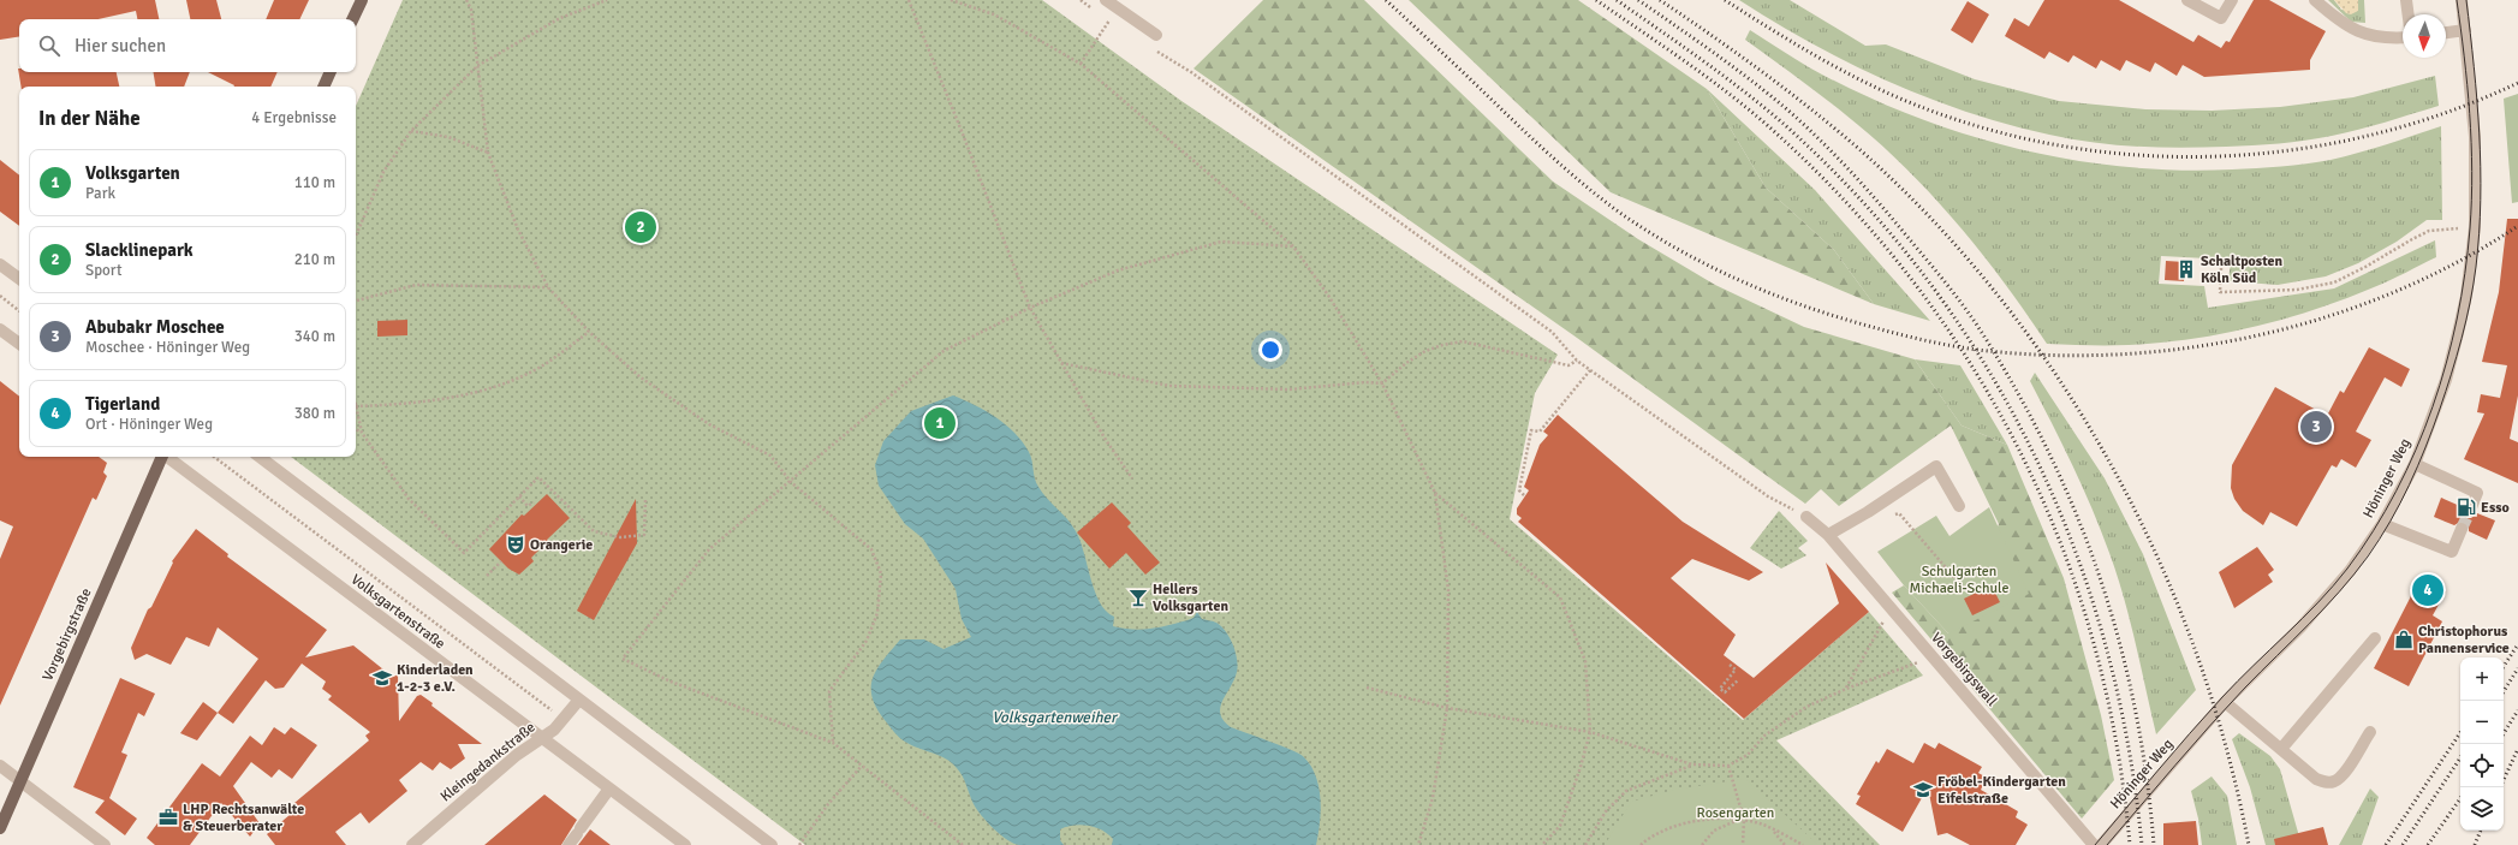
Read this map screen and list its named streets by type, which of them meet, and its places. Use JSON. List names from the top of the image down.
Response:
{
  "streets": {
    "main road": ["Vorgebirgstraße"],
    "street": [
      "Höninger Weg",
      "Volksgartenstraße",
      "Vorgebirgswall",
      "Kleingedankstraße"
    ]
  },
  "crossings": [
    ["Volksgartenstraße", "Kleingedankstraße"]
  ],
  "water": ["Volksgartenweiher"],
  "parks": ["Schulgarten Michaeli-Schule", "Rosengarten"],
  "places": {
    "building": ["Schaltposten Köln Süd"],
    "fuel station": ["Esso"],
    "theatre": ["Orangerie"],
    "bar": ["Hellers Volksgarten"],
    "shop": ["Christophorus Pannenservice"],
    "school or university": ["Kinderladen 1-2-3 e.V.", "Fröbel-Kindergarten Eifelstraße"],
    "office": ["LHP Rechtsanwälte & Steuerberater"]
  },
  "north": "bottom",
  "page": {
    "search": "Hier suchen",
    "heading": ["In der Nähe", "4 Ergebnisse"],
    "list": [
      {
        "mark": "1",
        "name": "Volksgarten",
        "note": "Park",
        "value": "110 m"
      },
      {
        "mark": "2",
        "name": "Slacklinepark",
        "note": "Sport",
        "value": "210 m"
      },
      {
        "mark": "3",
        "name": "Abubakr Moschee",
        "note": "Moschee · Höninger Weg",
        "value": "340 m"
      },
      {
        "mark": "4",
        "name": "Tigerland",
        "note": "Ort · Höninger Weg",
        "value": "380 m"
      }
    ],
    "pins": [
      "2",
      "1",
      "3",
      "4"
    ],
    "map_buttons": ["+", "−"]
  }
}
